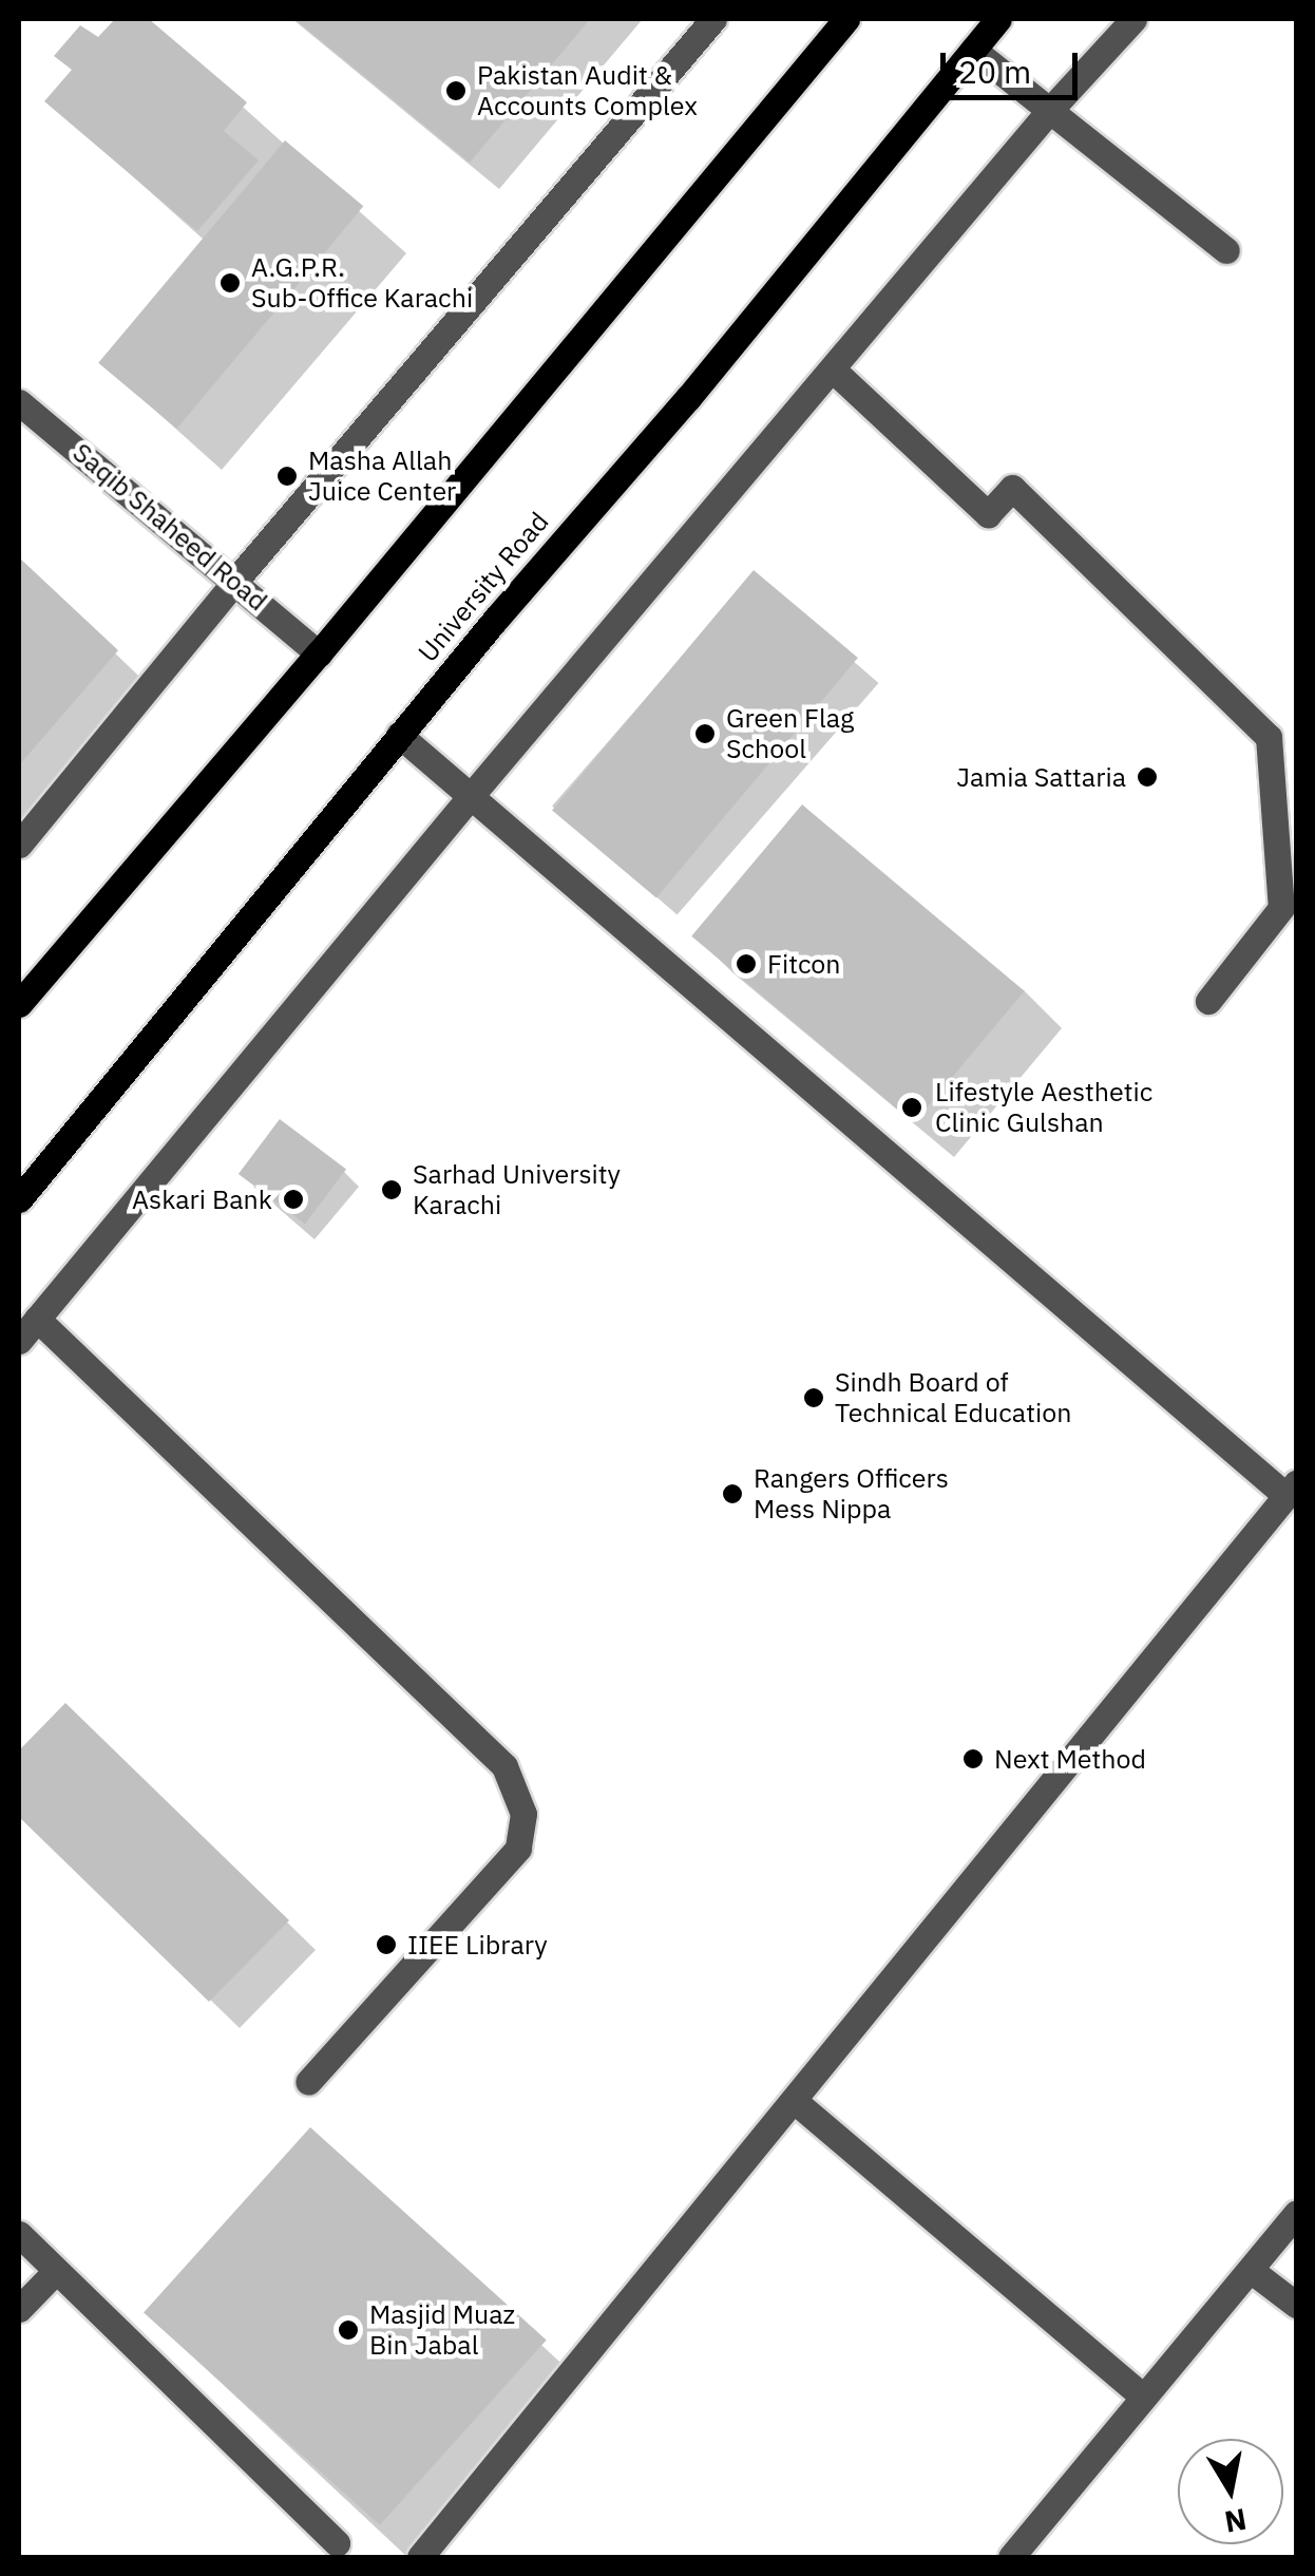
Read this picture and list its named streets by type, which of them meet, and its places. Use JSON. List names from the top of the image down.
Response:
{
  "streets": {
    "main road": ["University Road"],
    "street": ["Saqib Shaheed Road"]
  },
  "places": [
    "Pakistan Audit & Accounts Complex",
    "A.G.P.R. Sub-Office Karachi",
    "Masha Allah Juice Center",
    "Green Flag School",
    "Jamia Sattaria",
    "Fitcon",
    "Lifestyle Aesthetic Clinic Gulshan",
    "Sarhad University Karachi",
    "Askari Bank",
    "Sindh Board of Technical Education",
    "Rangers Officers Mess Nippa",
    "Next Method",
    "IIEE Library",
    "Masjid Muaz Bin Jabal"
  ],
  "scale_bar": "20 m",
  "north": "bottom"
}
